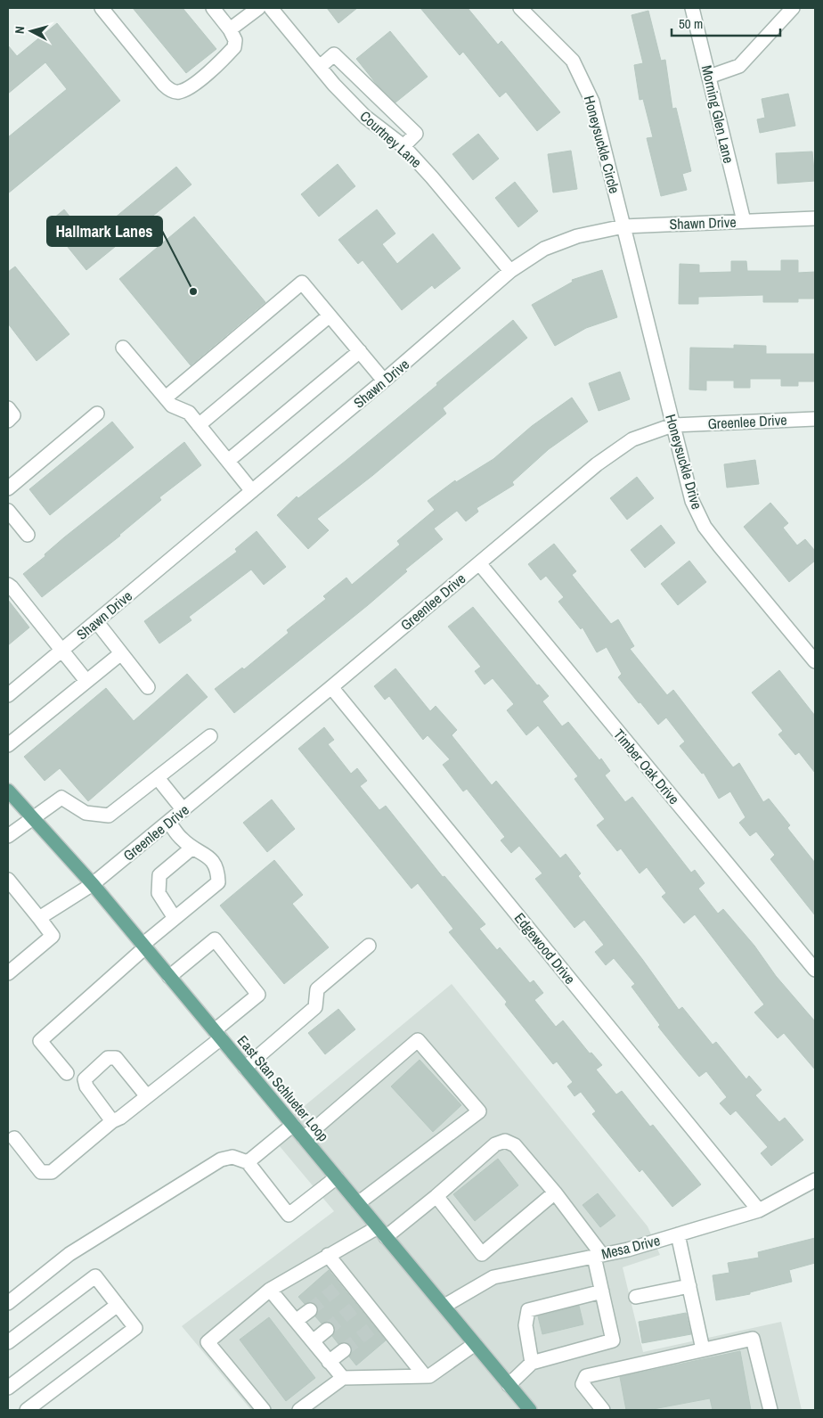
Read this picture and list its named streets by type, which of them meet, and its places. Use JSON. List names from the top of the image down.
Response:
{
  "streets": {
    "main road": ["East Stan Schlueter Loop"],
    "street": [
      "Morning Glen Lane",
      "Courtney Lane",
      "Honeysuckle Circle",
      "Shawn Drive",
      "Greenlee Drive",
      "Honeysuckle Drive",
      "Timber Oak Drive",
      "Edgewood Drive",
      "Mesa Drive"
    ]
  },
  "crossings": [
    ["Morning Glen Lane", "Shawn Drive"],
    ["Courtney Lane", "Shawn Drive"],
    ["Honeysuckle Circle", "Shawn Drive"],
    ["Honeysuckle Circle", "Honeysuckle Drive"],
    ["Shawn Drive", "Honeysuckle Drive"],
    ["Greenlee Drive", "Honeysuckle Drive"],
    ["Greenlee Drive", "Timber Oak Drive"],
    ["Greenlee Drive", "Edgewood Drive"],
    ["Greenlee Drive", "East Stan Schlueter Loop"],
    ["Edgewood Drive", "Mesa Drive"],
    ["East Stan Schlueter Loop", "Mesa Drive"]
  ],
  "places": ["Hallmark Lanes"],
  "scale_bar": "50 m",
  "north": "left"
}
